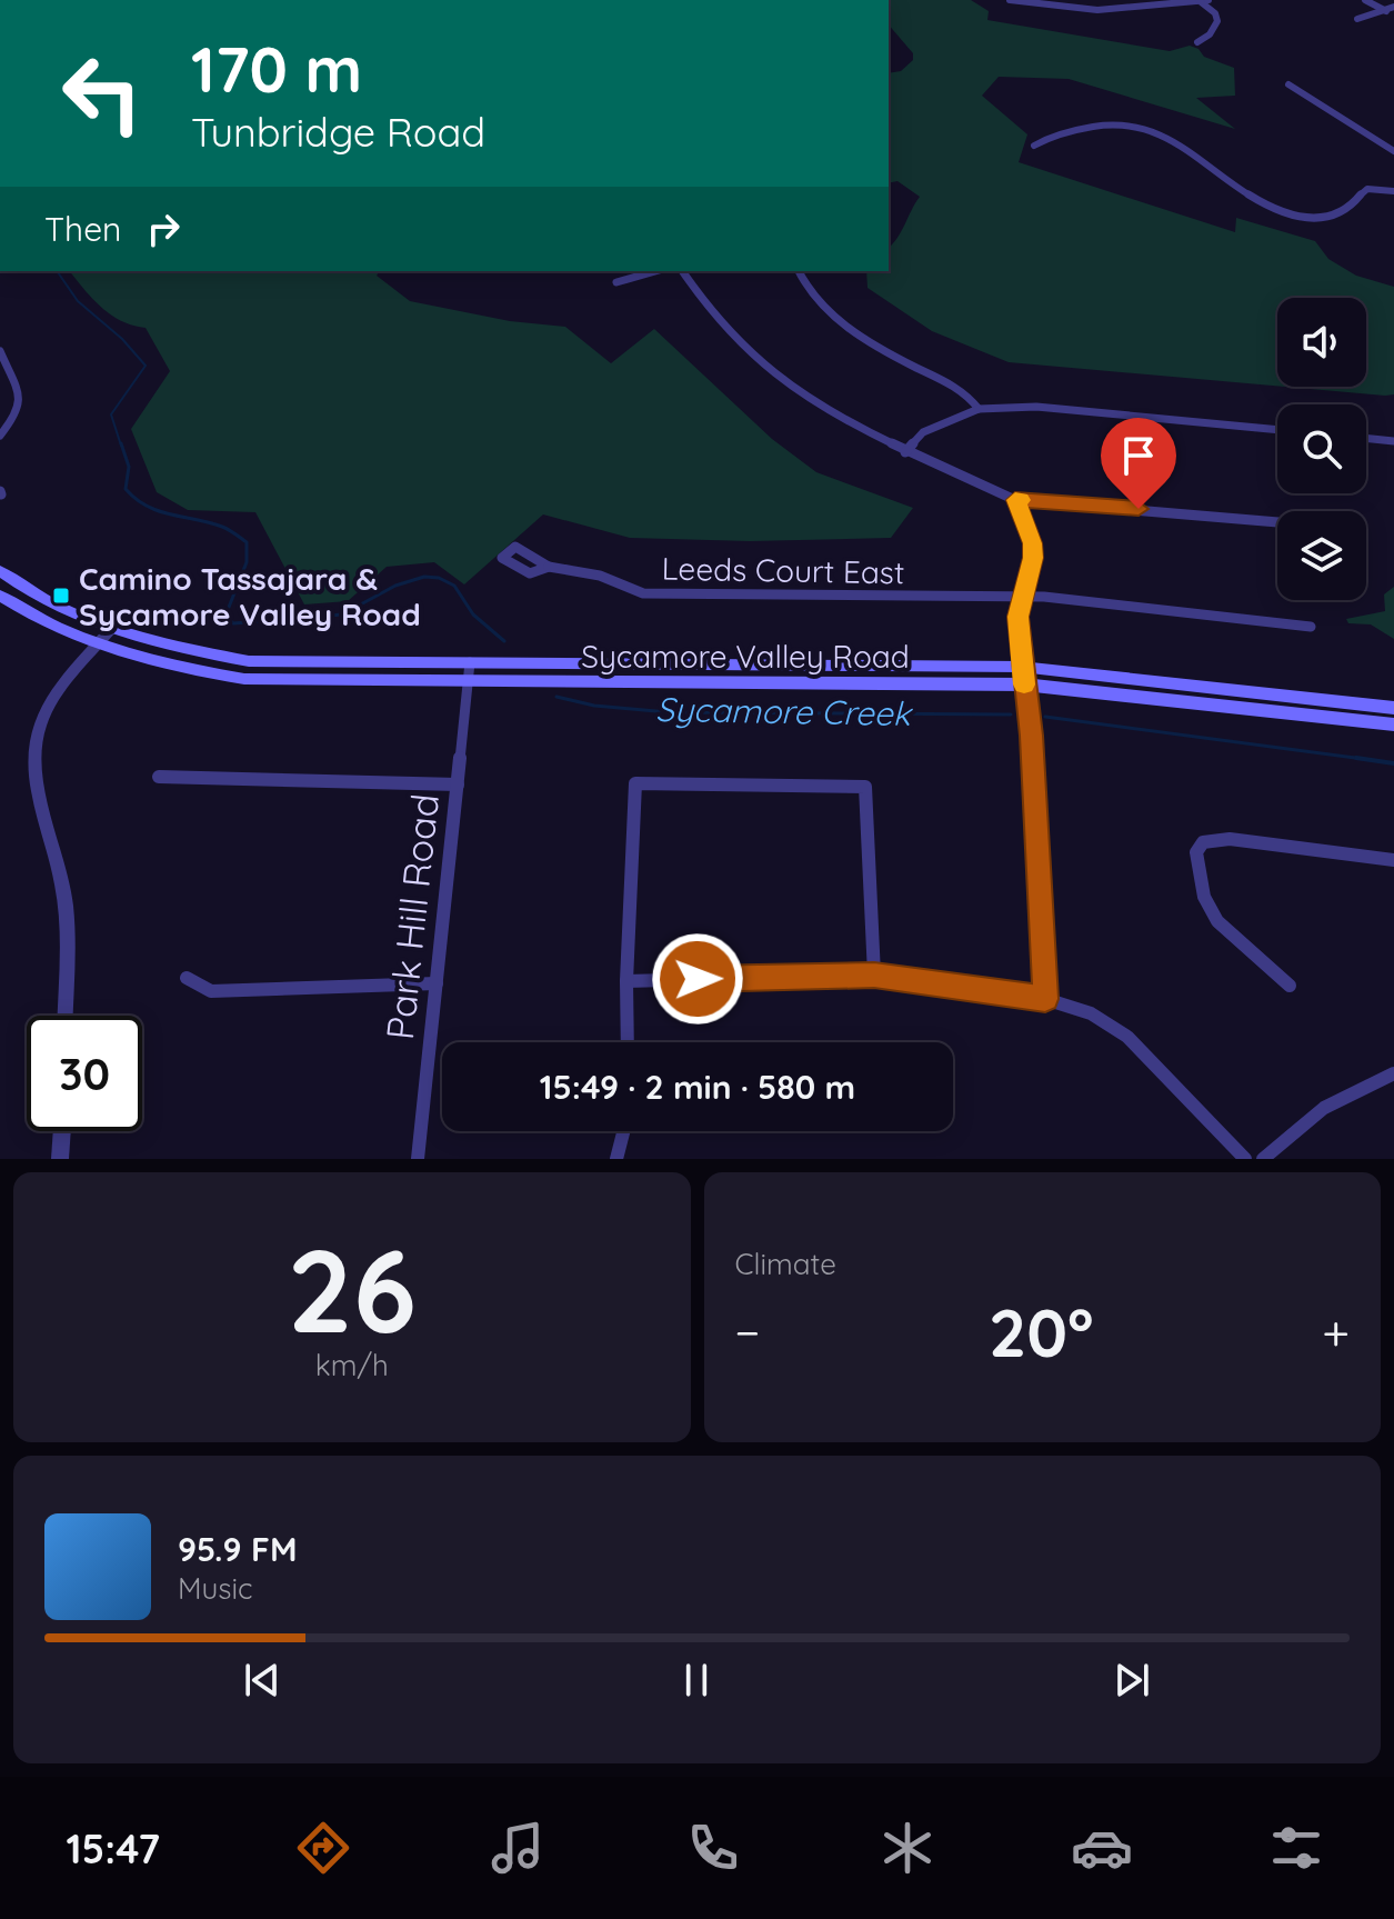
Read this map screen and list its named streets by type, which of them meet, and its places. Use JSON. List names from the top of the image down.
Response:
{
  "streets": {
    "main road": ["Sycamore Valley Road"],
    "street": ["Leeds Court East", "Park Hill Road"]
  },
  "crossings": [
    ["Sycamore Valley Road", "Park Hill Road"]
  ],
  "water": ["Sycamore Creek"],
  "places": {
    "transit": ["Camino Tassajara & Sycamore Valley Road"]
  },
  "page": {
    "turn": ["170 m", "Tunbridge Road"],
    "then": "Then",
    "limit": "30",
    "trip": "15:49 · 2 min · 580 m",
    "tile": [
      ["26", "km/h"],
      "Climate"
    ],
    "heat": ["−", "20°", "+"],
    "song": ["95.9 FM", "Music"],
    "tabs": "15:47"
  }
}
